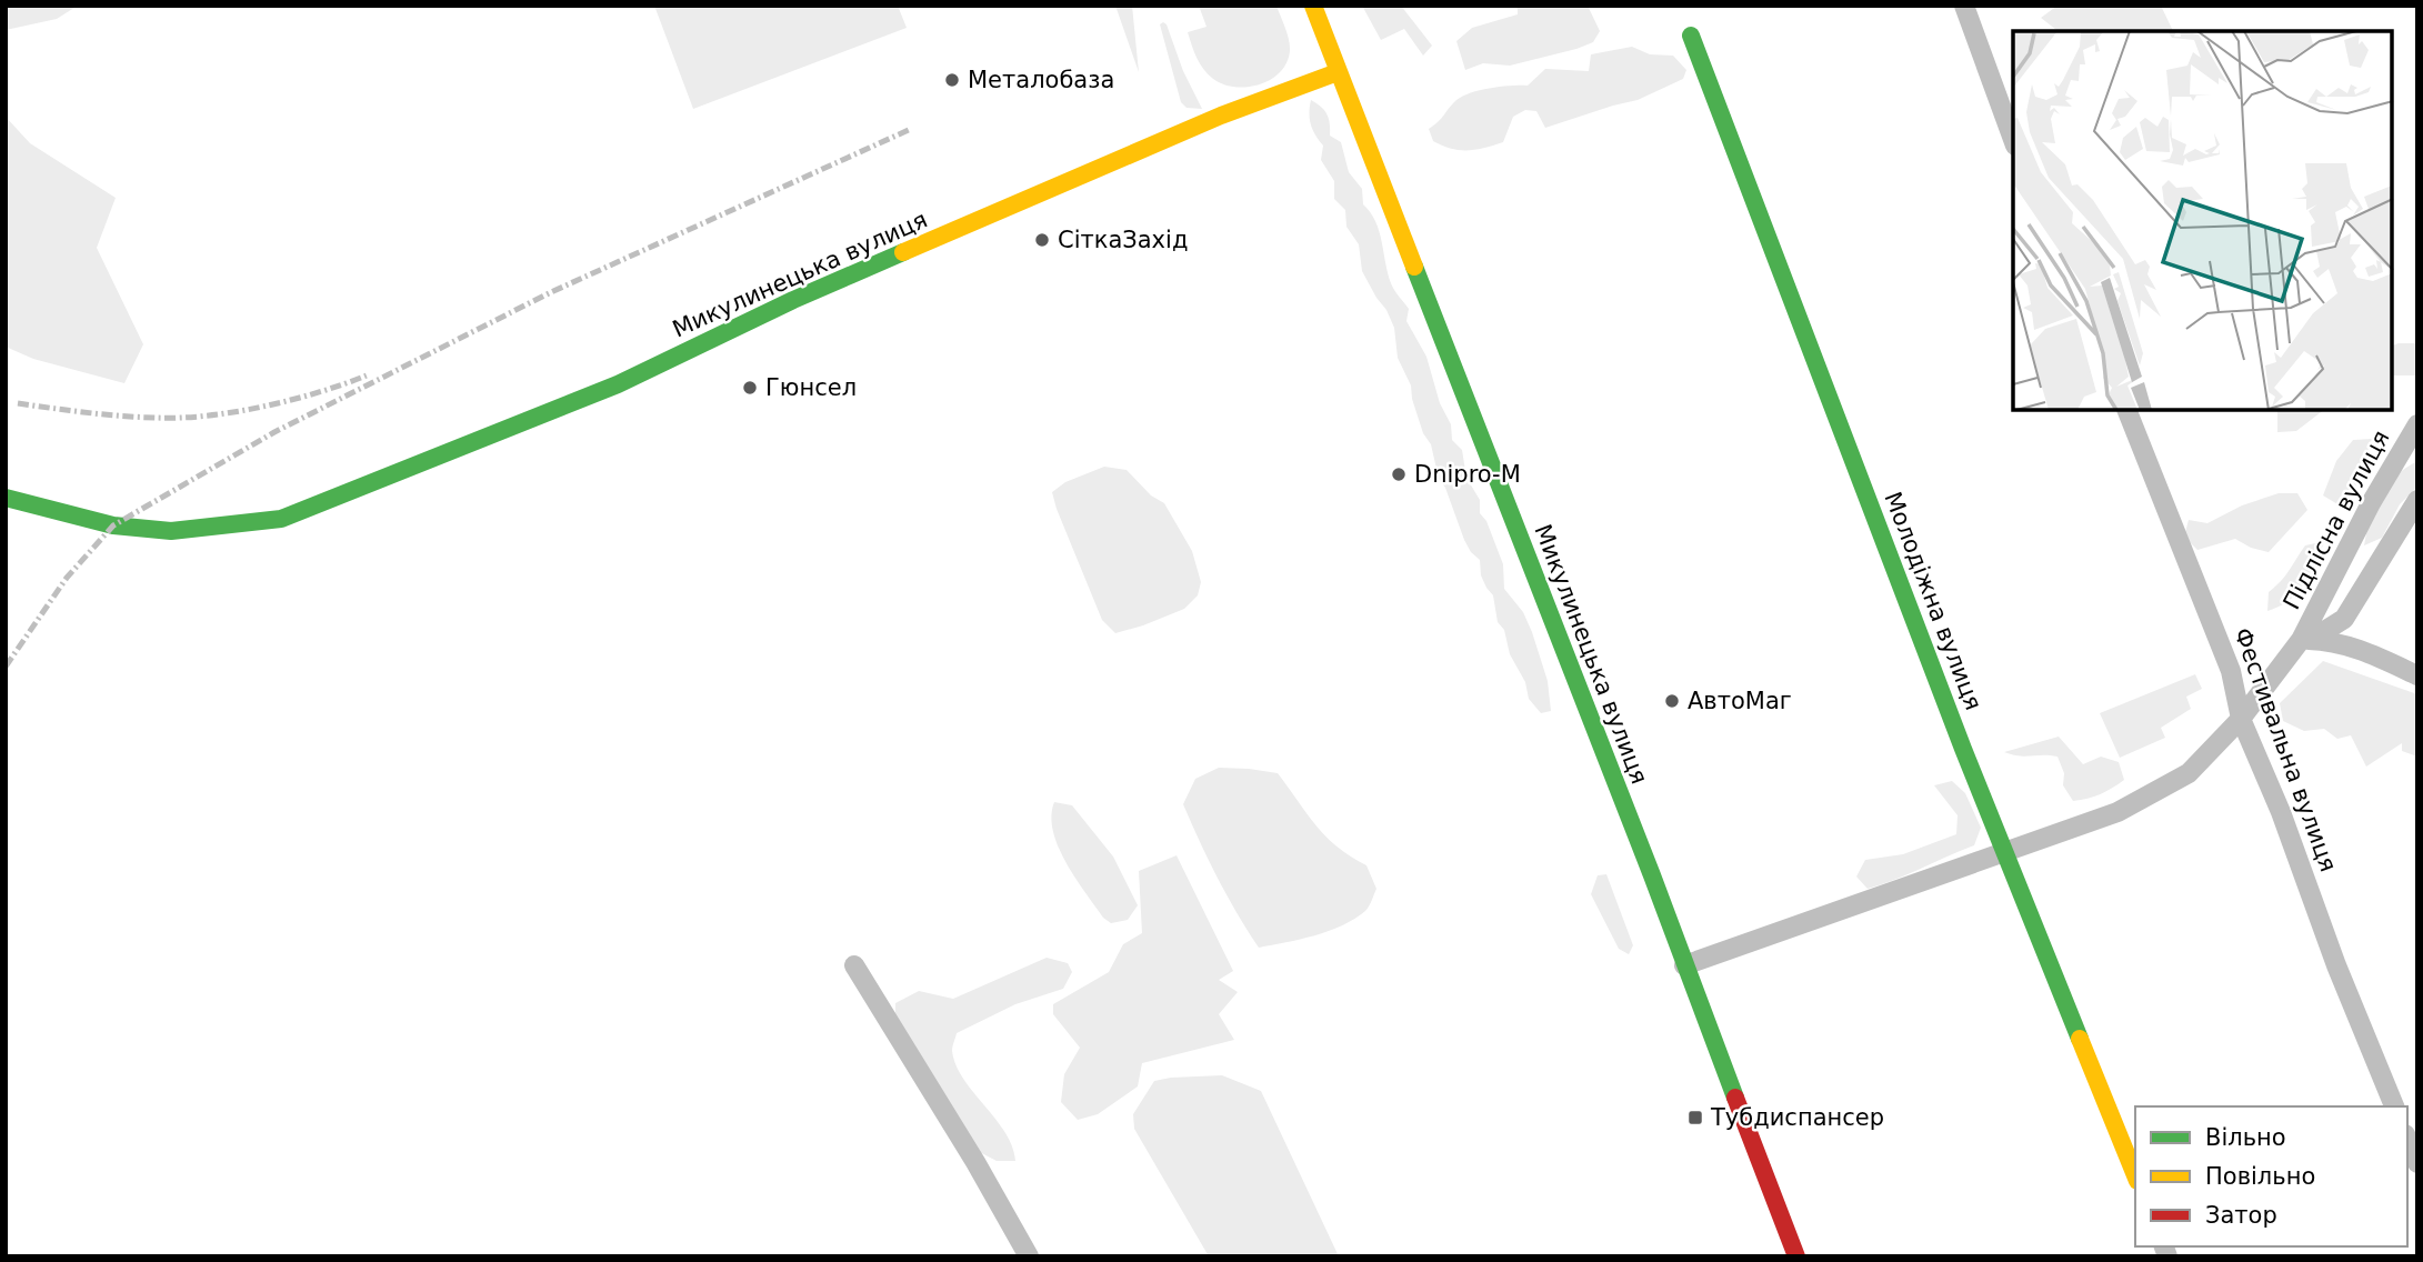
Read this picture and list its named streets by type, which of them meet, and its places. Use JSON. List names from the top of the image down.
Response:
{
  "streets": {
    "main road": ["Микулинецька вулиця", "Молодіжна вулиця"],
    "street": ["Підлісна вулиця", "Фестивальна вулиця"]
  },
  "crossings": [
    ["Микулинецька вулиця", "Підлісна вулиця"],
    ["Підлісна вулиця", "Молодіжна вулиця"],
    ["Підлісна вулиця", "Фестивальна вулиця"]
  ],
  "places": {
    "other": [
      "Металобаза",
      "СіткаЗахід",
      "Гюнсел",
      "Dnipro-M",
      "АвтоМаг"
    ],
    "transit": ["Тубдиспансер"]
  },
  "legend": ["Вільно", "Повільно", "Затор"]
}
